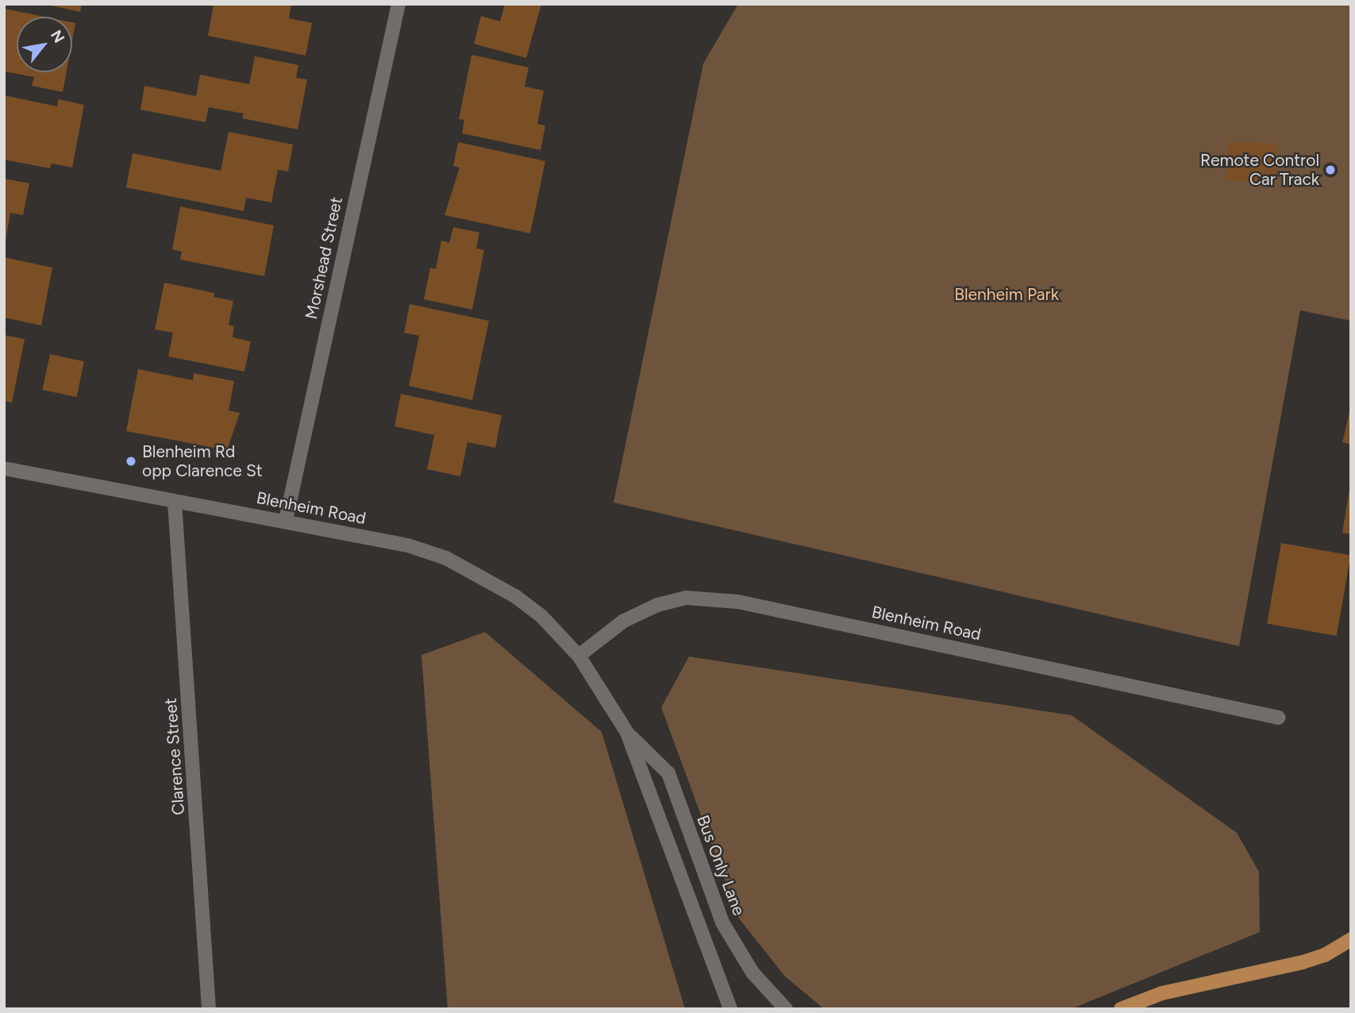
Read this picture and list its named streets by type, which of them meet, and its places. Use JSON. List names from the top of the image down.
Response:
{
  "streets": {
    "street": [
      "Morshead Street",
      "Blenheim Road",
      "Clarence Street",
      "Bus Only Lane"
    ]
  },
  "crossings": [
    ["Morshead Street", "Blenheim Road"],
    ["Blenheim Road", "Clarence Street"],
    ["Blenheim Road", "Bus Only Lane"]
  ],
  "parks": ["Blenheim Park"],
  "places": ["Remote Control Car Track", "Blenheim Rd opp Clarence St"],
  "north": "top right"
}
